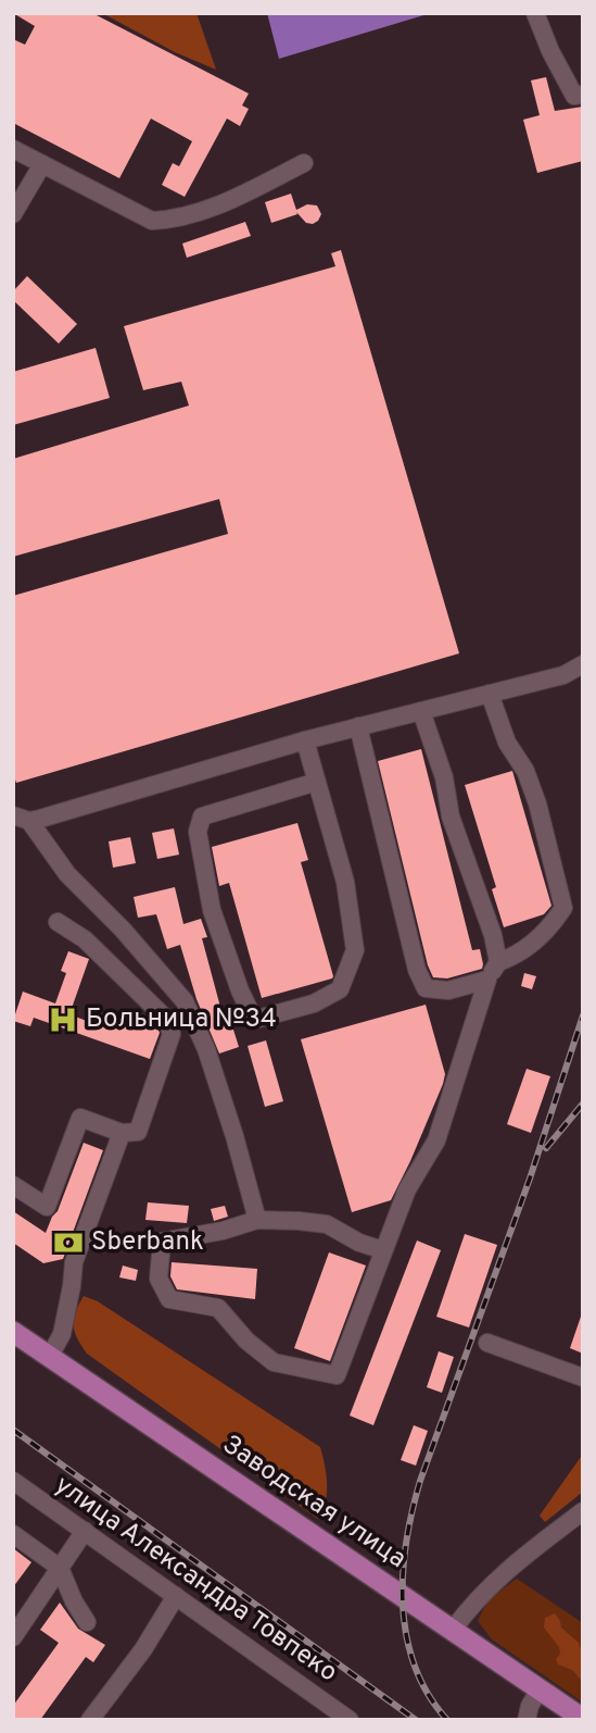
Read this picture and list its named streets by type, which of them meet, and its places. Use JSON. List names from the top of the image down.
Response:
{
  "streets": {
    "main road": ["Заводская улица"],
    "street": ["улица Александра Товпеко"]
  },
  "places": {
    "hospital": ["Больница №34"],
    "bank": ["Sberbank"]
  }
}
